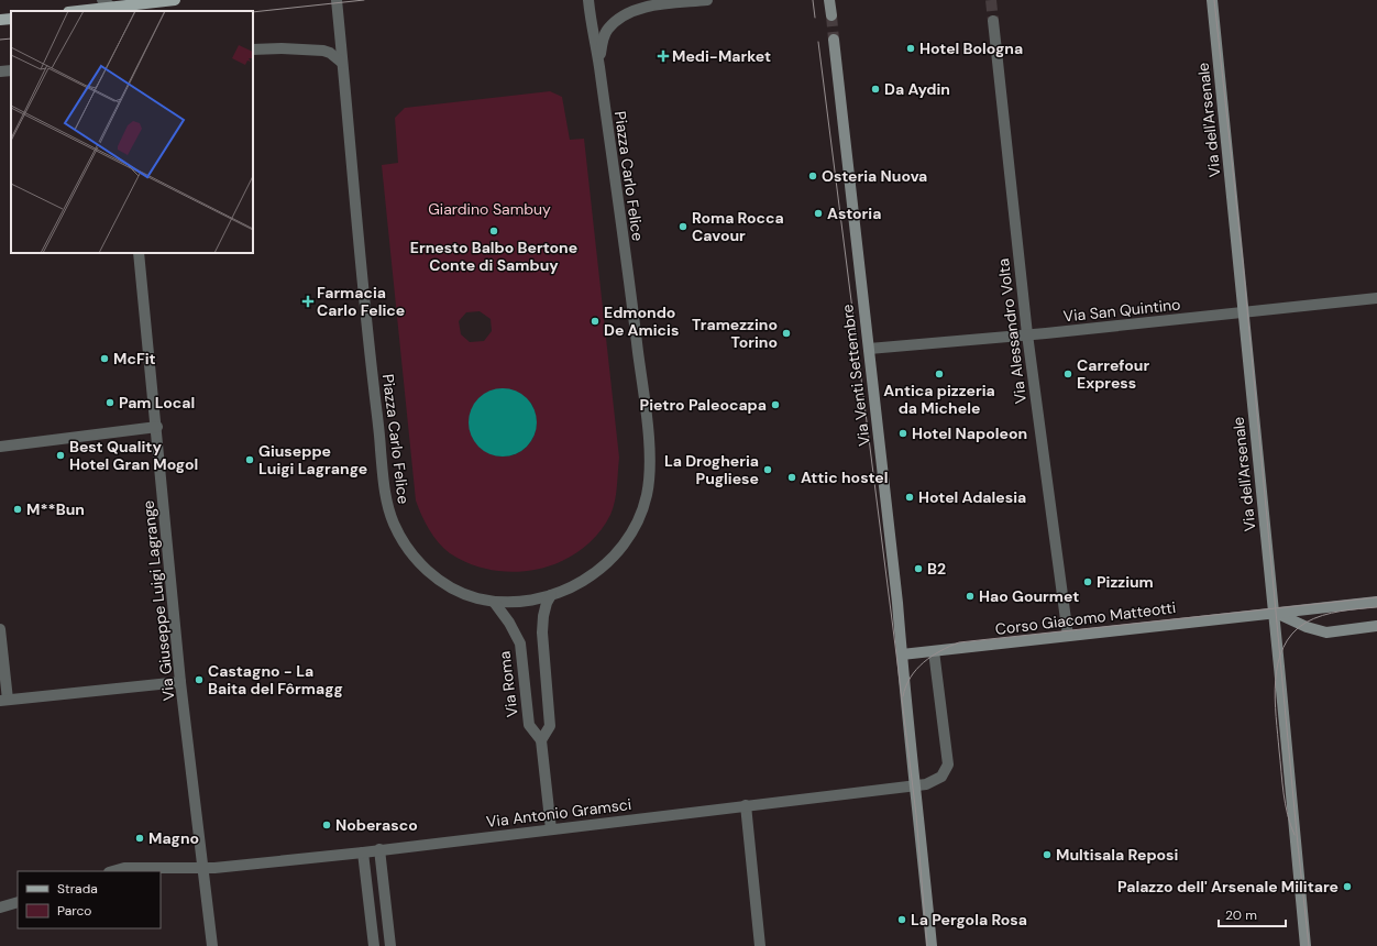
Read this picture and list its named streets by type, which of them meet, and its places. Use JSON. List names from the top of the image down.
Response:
{
  "streets": {
    "street": [
      "Via dell'Arsenale",
      "Piazza Carlo Felice",
      "Via San Quintino",
      "Via Alessandro Volta",
      "Via Venti Settembre",
      "Via Giuseppe Luigi Lagrange",
      "Corso Giacomo Matteotti",
      "Via Roma",
      "Via Antonio Gramsci"
    ]
  },
  "crossings": [
    ["Via dell'Arsenale", "Via San Quintino"],
    ["Via dell'Arsenale", "Corso Giacomo Matteotti"],
    ["Piazza Carlo Felice", "Via Roma"],
    ["Via San Quintino", "Via Alessandro Volta"],
    ["Via San Quintino", "Via Venti Settembre"],
    ["Via Alessandro Volta", "Corso Giacomo Matteotti"],
    ["Via Venti Settembre", "Corso Giacomo Matteotti"],
    ["Via Venti Settembre", "Via Antonio Gramsci"],
    ["Via Giuseppe Luigi Lagrange", "Via Antonio Gramsci"],
    ["Via Roma", "Via Antonio Gramsci"]
  ],
  "parks": ["Giardino Sambuy"],
  "places": {
    "other": [
      "Hotel Bologna",
      "Da Aydin",
      "Osteria Nuova",
      "Astoria",
      "Roma Rocca Cavour",
      "Ernesto Balbo Bertone Conte di Sambuy",
      "Edmondo De Amicis",
      "Tramezzino Torino",
      "McFit",
      "Antica pizzeria da Michele",
      "Carrefour Express",
      "Pam Local",
      "Pietro Paleocapa",
      "Hotel Napoleon",
      "Best Quality Hotel Gran Mogol",
      "Giuseppe Luigi Lagrange",
      "La Drogheria Pugliese",
      "Attic hostel",
      "Hotel Adalesia",
      "M**Bun",
      "B2",
      "Pizzium",
      "Hao Gourmet",
      "Castagno - La Baita del Fôrmagg",
      "Noberasco",
      "Magno",
      "Multisala Reposi",
      "Palazzo dell' Arsenale Militare",
      "La Pergola Rosa"
    ],
    "health": ["Medi-Market", "Farmacia Carlo Felice"]
  },
  "legend": ["Strada", "Parco"],
  "scale_bar": "20 m"
}
